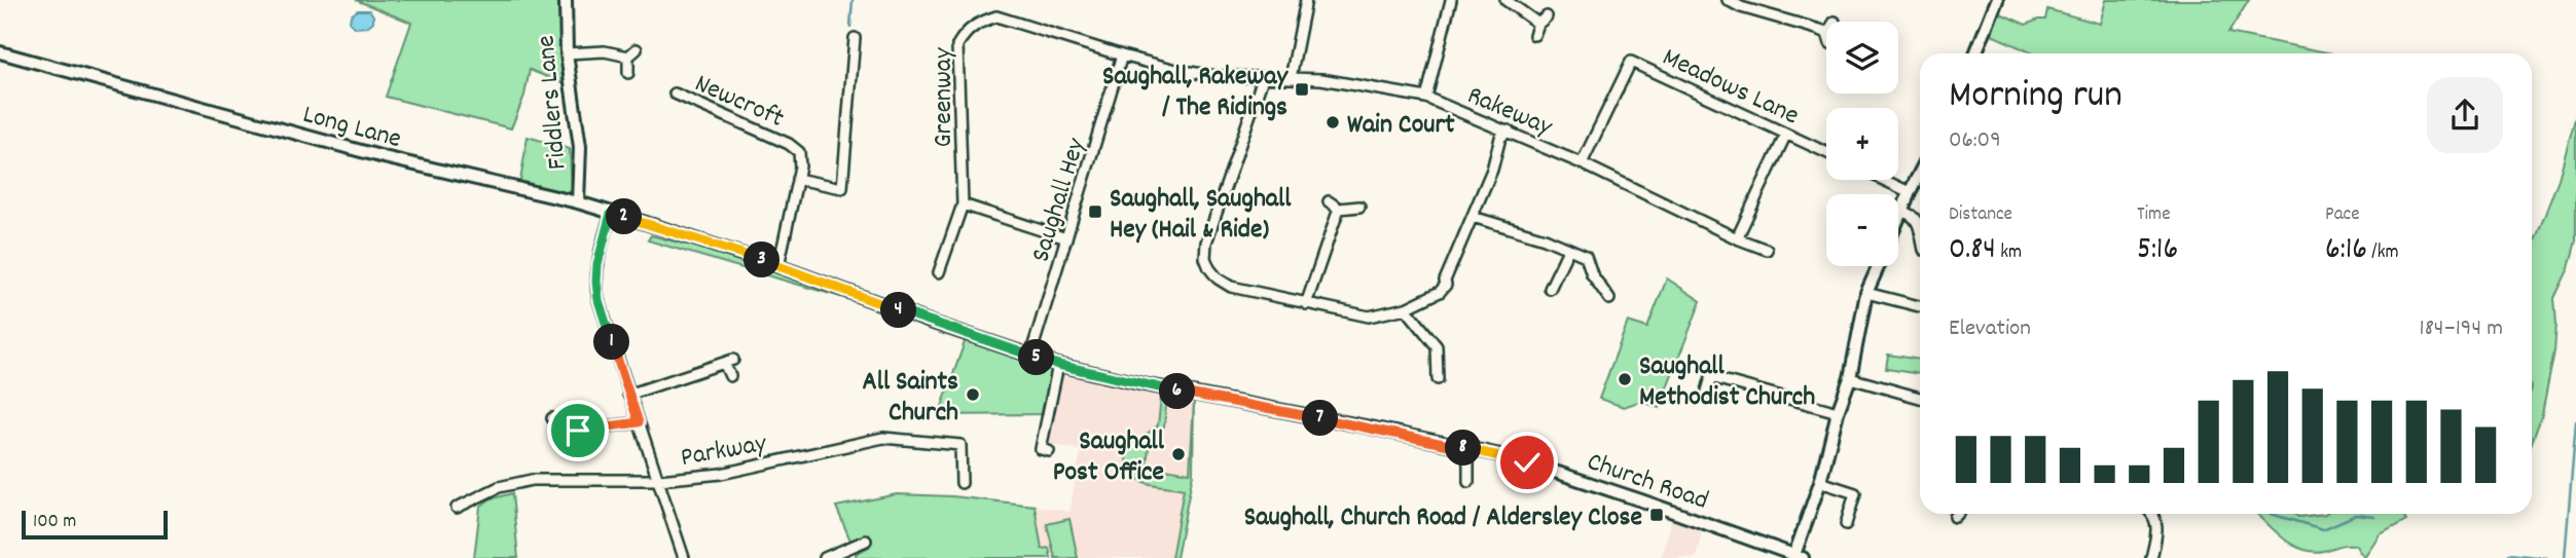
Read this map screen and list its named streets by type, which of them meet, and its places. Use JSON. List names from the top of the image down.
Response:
{
  "streets": {
    "street": [
      "Meadows Lane",
      "Greenway",
      "Newcroft",
      "Fiddlers Lane",
      "Rakeway",
      "Long Lane",
      "Saughall Hey",
      "Parkway",
      "Church Road"
    ]
  },
  "crossings": [
    ["Meadows Lane", "Rakeway"],
    ["Greenway", "Rakeway"],
    ["Greenway", "Saughall Hey"],
    ["Newcroft", "Church Road"],
    ["Fiddlers Lane", "Long Lane"],
    ["Long Lane", "Church Road"],
    ["Saughall Hey", "Church Road"]
  ],
  "places": {
    "transit": ["Saughall, Rakeway / The Ridings", "Saughall, Saughall Hey (Hail & Ride)", "Saughall, Church Road / Aldersley Close"],
    "other": [
      "Wain Court",
      "Saughall Methodist Church",
      "All Saints Church",
      "Saughall Post Office"
    ]
  },
  "scale_bar": "100 m",
  "page": {
    "map_buttons": ["+", "−"],
    "heading": ["Morning run", "06:09"],
    "stats": [
      ["Distance", "0.84 km"],
      ["Time", "5:16"],
      ["Pace", "6:16 /km"]
    ],
    "pins": [
      "2",
      "3",
      "4",
      "1",
      "5",
      "6",
      "7",
      "8"
    ],
    "chart": ["Elevation", "184–194 m"],
    "scale": "100 m"
  }
}
